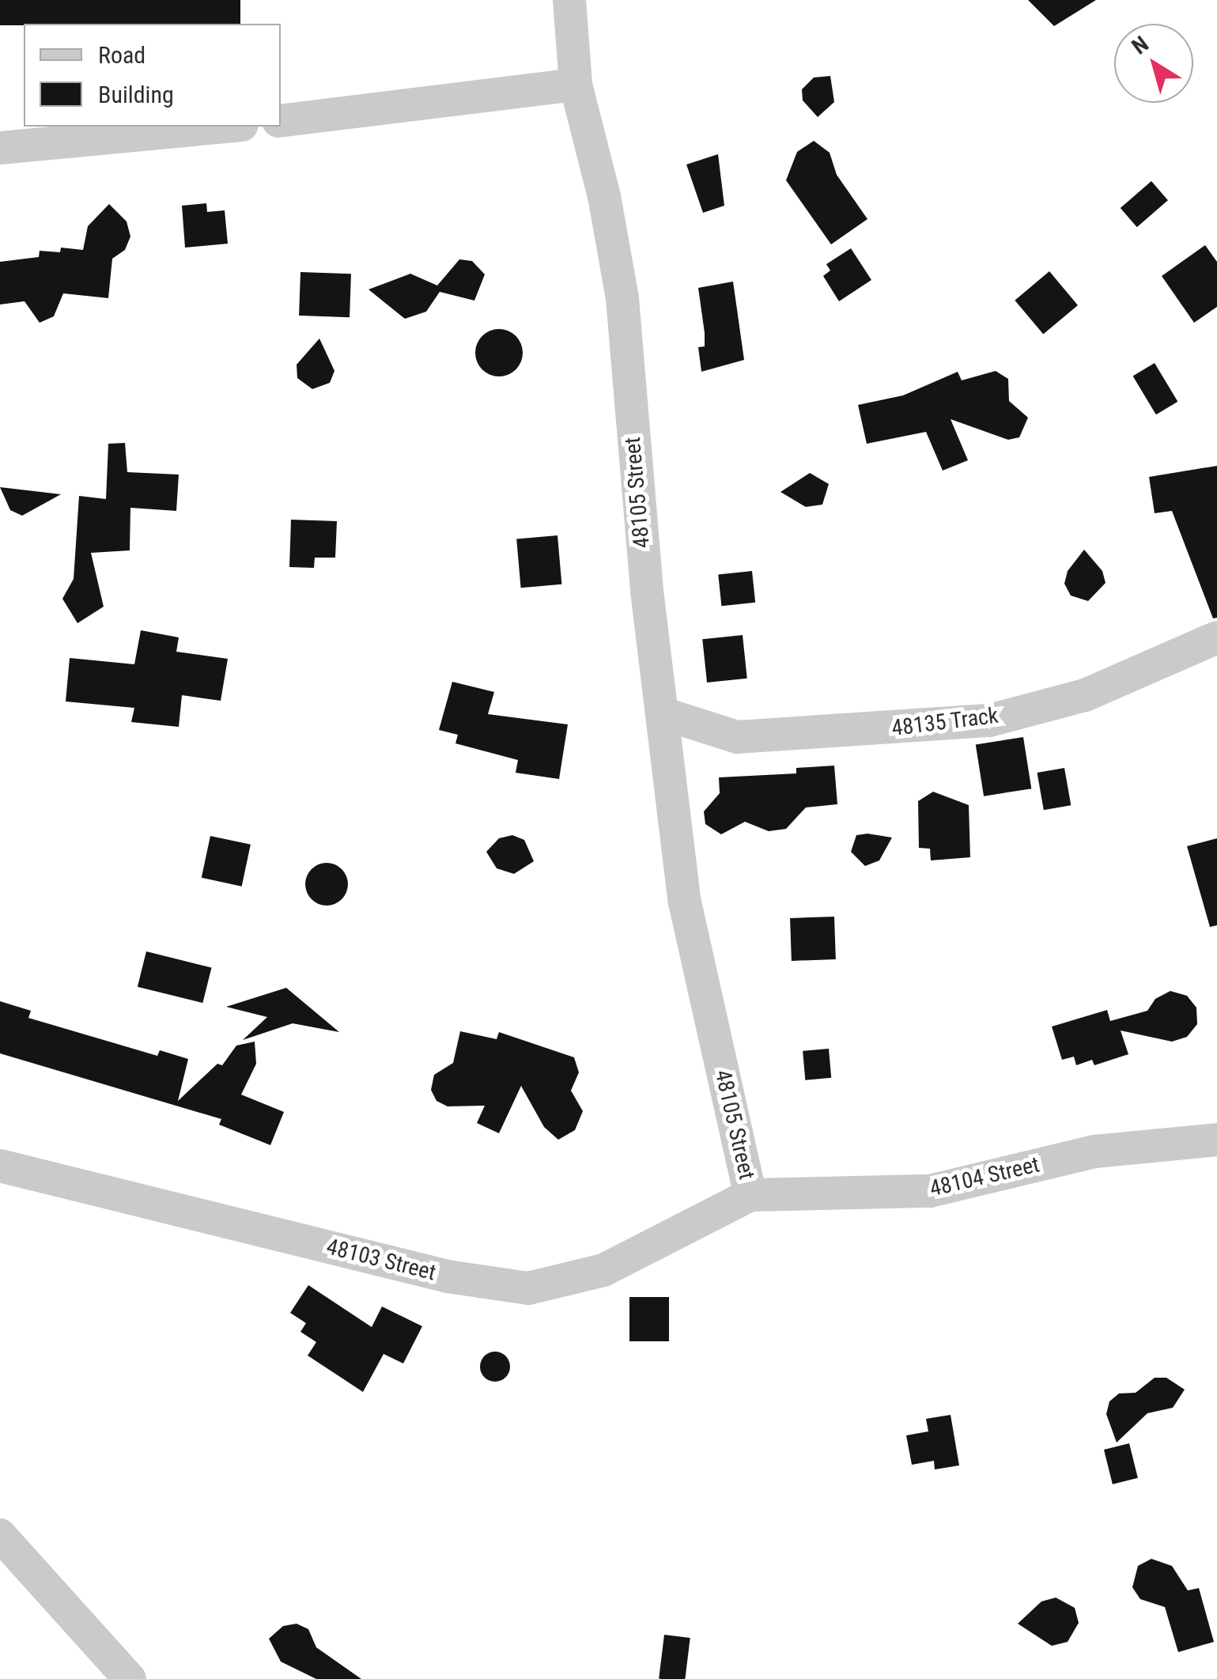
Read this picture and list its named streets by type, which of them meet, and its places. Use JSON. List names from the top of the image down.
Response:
{
  "streets": {
    "street": [
      "48105 Street",
      "48135 Track",
      "48104 Street",
      "48103 Street"
    ]
  },
  "crossings": [
    ["48105 Street", "48135 Track"],
    ["48105 Street", "48104 Street"],
    ["48105 Street", "48103 Street"],
    ["48104 Street", "48103 Street"]
  ],
  "legend": ["Road", "Building"],
  "north": "top left"
}
